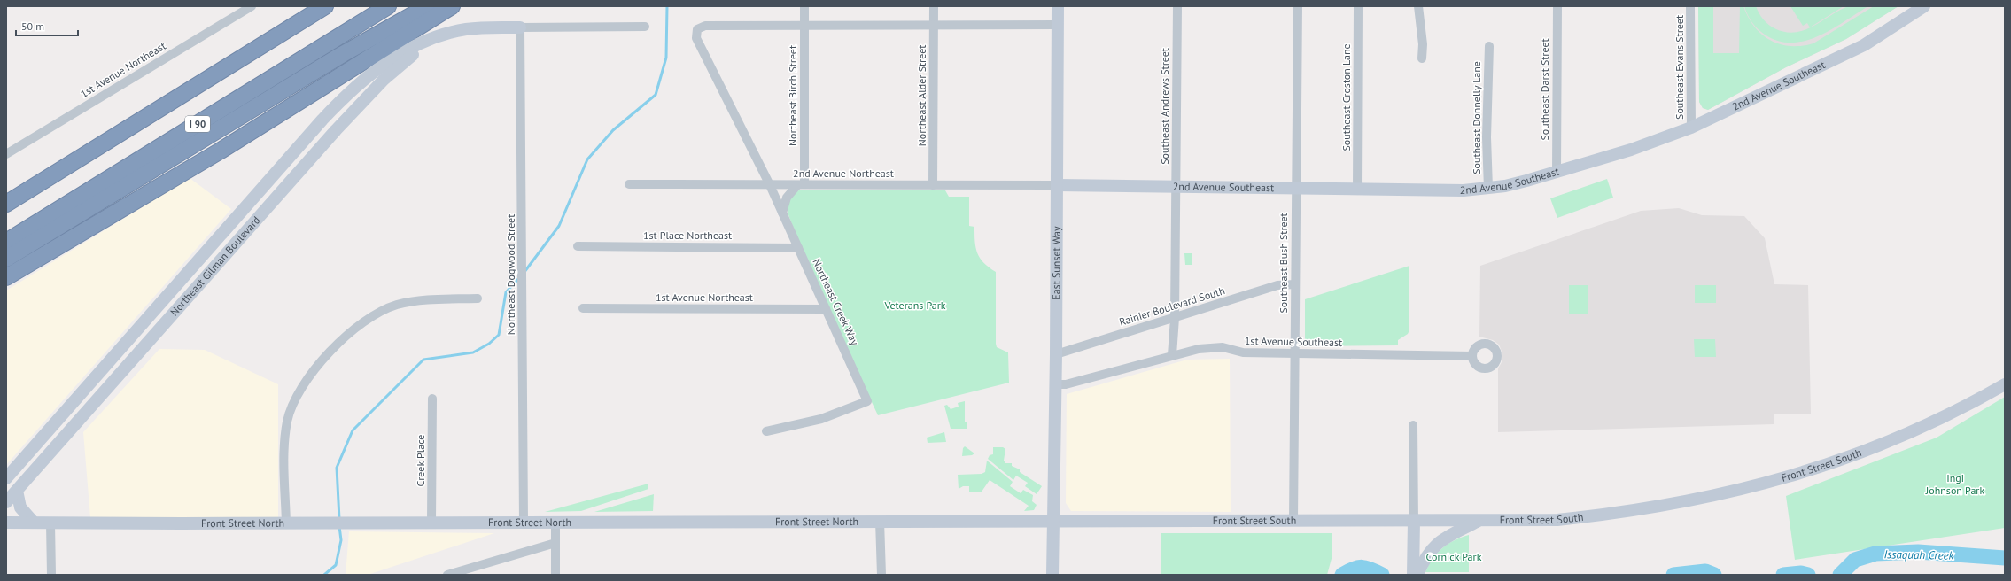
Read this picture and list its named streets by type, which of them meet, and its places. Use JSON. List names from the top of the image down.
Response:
{
  "streets": {
    "highway": ["I 90"],
    "main road": [
      "2nd Avenue Southeast",
      "East Sunset Way",
      "Northeast Gilman Boulevard",
      "Front Street South",
      "Front Street North"
    ],
    "street": [
      "Southeast Evans Street",
      "1st Avenue Northeast",
      "Southeast Darst Street",
      "Northeast Birch Street",
      "Northeast Alder Street",
      "Southeast Croston Lane",
      "Southeast Andrews Street",
      "Southeast Donnelly Lane",
      "2nd Avenue Northeast",
      "1st Place Northeast",
      "Southeast Bush Street",
      "Northeast Dogwood Street",
      "Northeast Creek Way",
      "Rainier Boulevard South",
      "1st Avenue Southeast",
      "Creek Place"
    ]
  },
  "crossings": [
    ["Southeast Evans Street", "2nd Avenue Southeast"],
    ["1st Avenue Northeast", "Northeast Creek Way"],
    ["2nd Avenue Southeast", "Southeast Darst Street"],
    ["2nd Avenue Southeast", "Southeast Croston Lane"],
    ["2nd Avenue Southeast", "Southeast Andrews Street"],
    ["2nd Avenue Southeast", "Southeast Donnelly Lane"],
    ["2nd Avenue Southeast", "2nd Avenue Northeast"],
    ["2nd Avenue Southeast", "East Sunset Way"],
    ["2nd Avenue Southeast", "Southeast Bush Street"],
    ["Northeast Birch Street", "2nd Avenue Northeast"],
    ["Northeast Birch Street", "Northeast Creek Way"],
    ["Northeast Alder Street", "2nd Avenue Northeast"],
    ["Southeast Andrews Street", "Rainier Boulevard South"],
    ["Southeast Andrews Street", "1st Avenue Southeast"],
    ["2nd Avenue Northeast", "East Sunset Way"],
    ["2nd Avenue Northeast", "Northeast Creek Way"],
    ["1st Place Northeast", "Northeast Creek Way"],
    ["East Sunset Way", "Rainier Boulevard South"],
    ["East Sunset Way", "1st Avenue Southeast"],
    ["East Sunset Way", "Front Street South"],
    ["East Sunset Way", "Front Street North"],
    ["Southeast Bush Street", "Rainier Boulevard South"],
    ["Southeast Bush Street", "1st Avenue Southeast"],
    ["Southeast Bush Street", "Front Street South"],
    ["Northeast Gilman Boulevard", "Northeast Dogwood Street"],
    ["Northeast Dogwood Street", "Front Street North"],
    ["Creek Place", "Front Street North"],
    ["Front Street South", "Front Street North"]
  ],
  "water": ["Issaquah Creek"],
  "parks": ["Veterans Park", "Ingi Johnson Park", "Cornick Park"],
  "scale_bar": "50 m"
}
